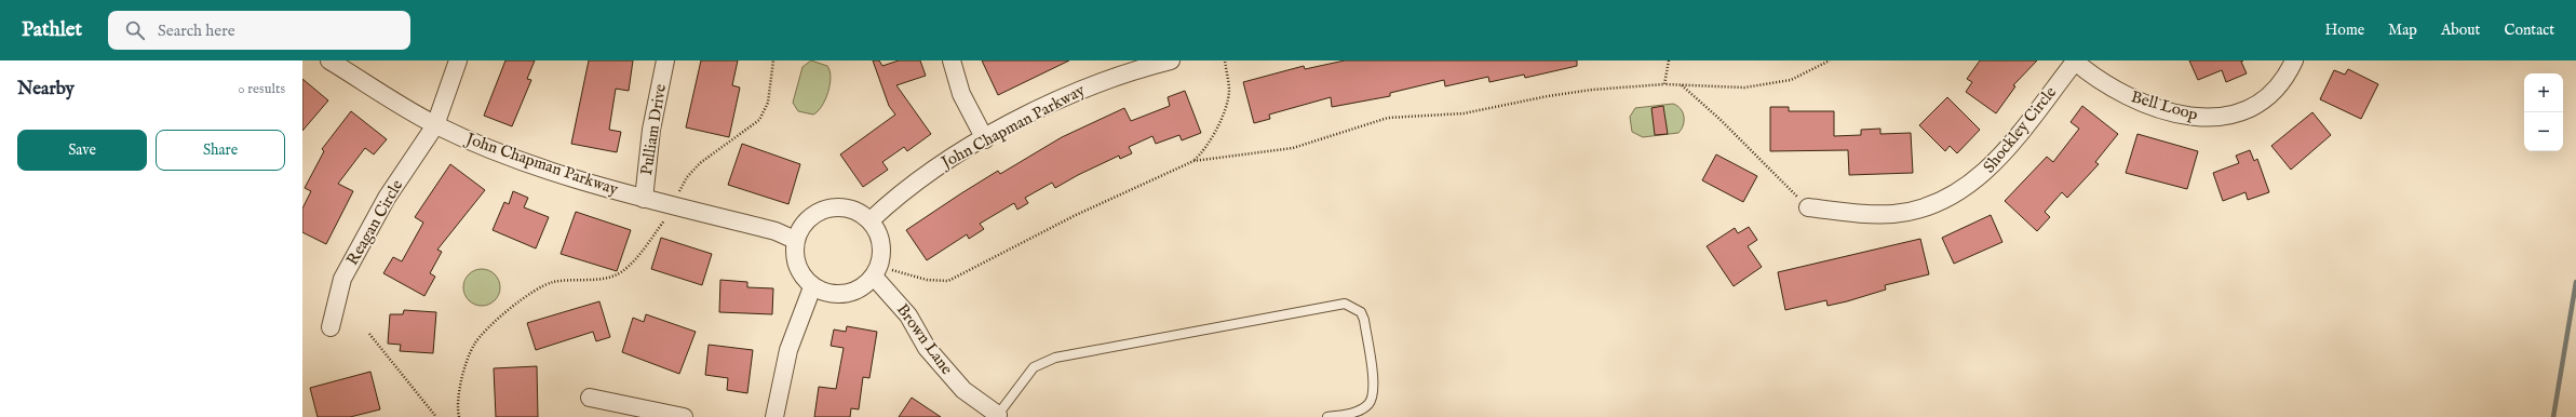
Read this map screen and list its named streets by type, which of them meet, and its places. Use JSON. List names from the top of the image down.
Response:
{
  "streets": {
    "street": [
      "Bell Loop",
      "John Chapman Parkway",
      "Pulliam Drive",
      "Shockley Circle",
      "Reagan Circle",
      "Brown Lane"
    ]
  },
  "crossings": [
    ["Bell Loop", "Shockley Circle"],
    ["John Chapman Parkway", "Pulliam Drive"],
    ["John Chapman Parkway", "Reagan Circle"],
    ["John Chapman Parkway", "Brown Lane"]
  ],
  "page": {
    "header": "Pathlet",
    "search": "Search here",
    "nav": [
      "Home",
      "Map",
      "About",
      "Contact"
    ],
    "heading": ["Nearby", "0 results"],
    "map_buttons": ["+", "−"],
    "buttons": ["Save", "Share"]
  }
}
